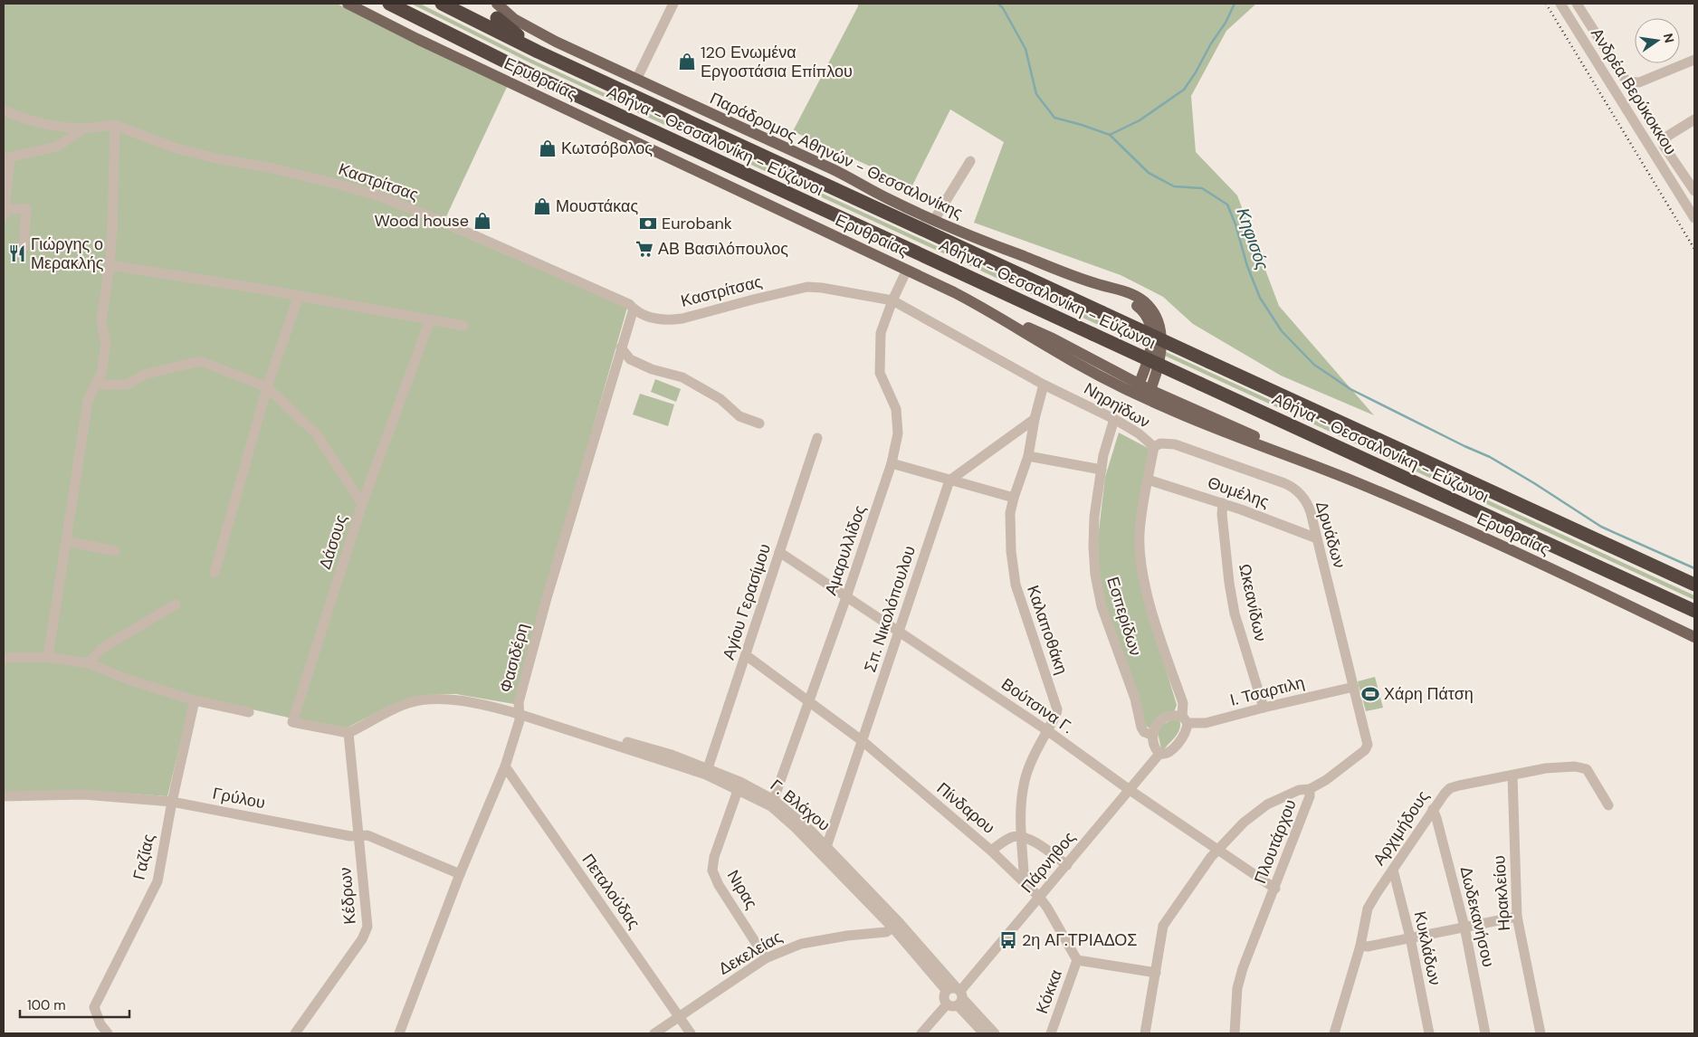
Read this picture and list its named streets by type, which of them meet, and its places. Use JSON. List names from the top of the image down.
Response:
{
  "streets": {
    "highway": ["Αθήνα - Θεσσαλονίκη - Εύζωνοι"],
    "main road": ["Ερυθραίας", "Παράδρομος Αθηνών - Θεσσαλονίκης"],
    "street": [
      "Ανδρέα Βερύκοκκου",
      "Καστρίτσας",
      "Νηρηϊδων",
      "Θυμέλης",
      "Δρυάδων",
      "Δάσους",
      "Αμαρυλλίδος",
      "Αγίου Γερασίμου",
      "Ωκεανίδων",
      "Σπ. Νικολόπουλου",
      "Εσπερίδων",
      "Καλαποθάκη",
      "Φασιδέρη",
      "Ι. Τσαρτιλη",
      "Βούτσινα Γ.",
      "Γρύλου",
      "Γ. Βλάχου",
      "Πίνδαρου",
      "Αρχιμήδους",
      "Πλουτάρχου",
      "Γαζίας",
      "Πάρνηθος",
      "Νιρας",
      "Πεταλούδας",
      "Ηρακλείου",
      "Κέδρων",
      "Δωδεκανήσου",
      "Κυκλάδων",
      "Δεκελείας",
      "Κόκκα"
    ]
  },
  "crossings": [
    ["Ερυθραίας", "Παράδρομος Αθηνών - Θεσσαλονίκης"],
    ["Ερυθραίας", "Αμαρυλλίδος"],
    ["Καστρίτσας", "Νηρηϊδων"],
    ["Καστρίτσας", "Αμαρυλλίδος"],
    ["Καστρίτσας", "Φασιδέρη"],
    ["Νηρηϊδων", "Θυμέλης"],
    ["Νηρηϊδων", "Δρυάδων"],
    ["Νηρηϊδων", "Αμαρυλλίδος"],
    ["Νηρηϊδων", "Εσπερίδων"],
    ["Νηρηϊδων", "Καλαποθάκη"],
    ["Νηρηϊδων", "Ι. Τσαρτιλη"],
    ["Νηρηϊδων", "Πάρνηθος"],
    ["Θυμέλης", "Δρυάδων"],
    ["Θυμέλης", "Ωκεανίδων"],
    ["Δρυάδων", "Ι. Τσαρτιλη"],
    ["Δρυάδων", "Πλουτάρχου"],
    ["Δάσους", "Γ. Βλάχου"],
    ["Δάσους", "Κέδρων"],
    ["Αμαρυλλίδος", "Βούτσινα Γ."],
    ["Αμαρυλλίδος", "Γ. Βλάχου"],
    ["Αμαρυλλίδος", "Πίνδαρου"],
    ["Αγίου Γερασίμου", "Βούτσινα Γ."],
    ["Αγίου Γερασίμου", "Γ. Βλάχου"],
    ["Αγίου Γερασίμου", "Πίνδαρου"],
    ["Ωκεανίδων", "Ι. Τσαρτιλη"],
    ["Σπ. Νικολόπουλου", "Βούτσινα Γ."],
    ["Σπ. Νικολόπουλου", "Γ. Βλάχου"],
    ["Σπ. Νικολόπουλου", "Πίνδαρου"],
    ["Εσπερίδων", "Ι. Τσαρτιλη"],
    ["Εσπερίδων", "Πάρνηθος"],
    ["Καλαποθάκη", "Βούτσινα Γ."],
    ["Καλαποθάκη", "Πίνδαρου"],
    ["Φασιδέρη", "Γρύλου"],
    ["Φασιδέρη", "Γ. Βλάχου"],
    ["Φασιδέρη", "Πεταλούδας"],
    ["Ι. Τσαρτιλη", "Πλουτάρχου"],
    ["Ι. Τσαρτιλη", "Πάρνηθος"],
    ["Βούτσινα Γ.", "Πλουτάρχου"],
    ["Βούτσινα Γ.", "Πάρνηθος"],
    ["Γρύλου", "Γαζίας"],
    ["Γρύλου", "Κέδρων"],
    ["Γ. Βλάχου", "Πάρνηθος"],
    ["Γ. Βλάχου", "Νιρας"],
    ["Γ. Βλάχου", "Κέδρων"],
    ["Γ. Βλάχου", "Δεκελείας"],
    ["Πίνδαρου", "Πάρνηθος"],
    ["Πίνδαρου", "Κόκκα"],
    ["Αρχιμήδους", "Ηρακλείου"],
    ["Αρχιμήδους", "Δωδεκανήσου"],
    ["Αρχιμήδους", "Κυκλάδων"],
    ["Νιρας", "Δεκελείας"],
    ["Πεταλούδας", "Δεκελείας"]
  ],
  "water": ["Κηφισός"],
  "places": {
    "shop": [
      "120 Ενωμένα Εργοστάσια Επίπλου",
      "Κωτσόβολος",
      "Μουστάκας",
      "Wood house"
    ],
    "bank": ["Eurobank"],
    "supermarket": ["ΑΒ Βασιλόπουλος"],
    "restaurant": ["Γιώργης ο Μερακλής"],
    "sports": ["Χάρη Πάτση"],
    "bus stop": ["2η ΑΓ.ΤΡΙΑΔΟΣ"]
  },
  "scale_bar": "100 m",
  "north": "right"
}
